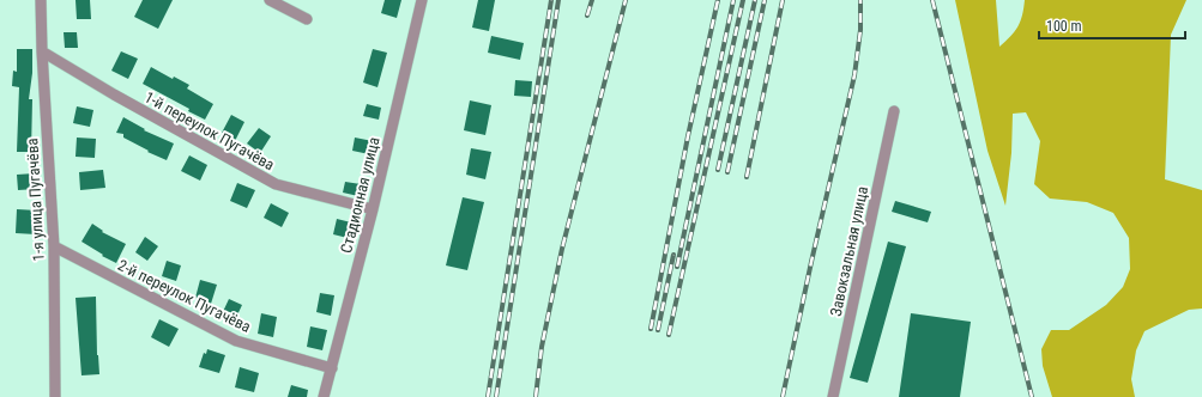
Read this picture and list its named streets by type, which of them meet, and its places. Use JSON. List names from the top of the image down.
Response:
{
  "streets": {
    "street": [
      "1-й переулок Пугачёва",
      "Стадионная улица",
      "1-я улица Пугачёва",
      "Завокзальная улица",
      "2-й переулок Пугачёва"
    ]
  },
  "crossings": [
    ["1-й переулок Пугачёва", "Стадионная улица"],
    ["1-й переулок Пугачёва", "1-я улица Пугачёва"],
    ["Стадионная улица", "2-й переулок Пугачёва"],
    ["1-я улица Пугачёва", "2-й переулок Пугачёва"]
  ],
  "scale_bar": "100 m"
}
